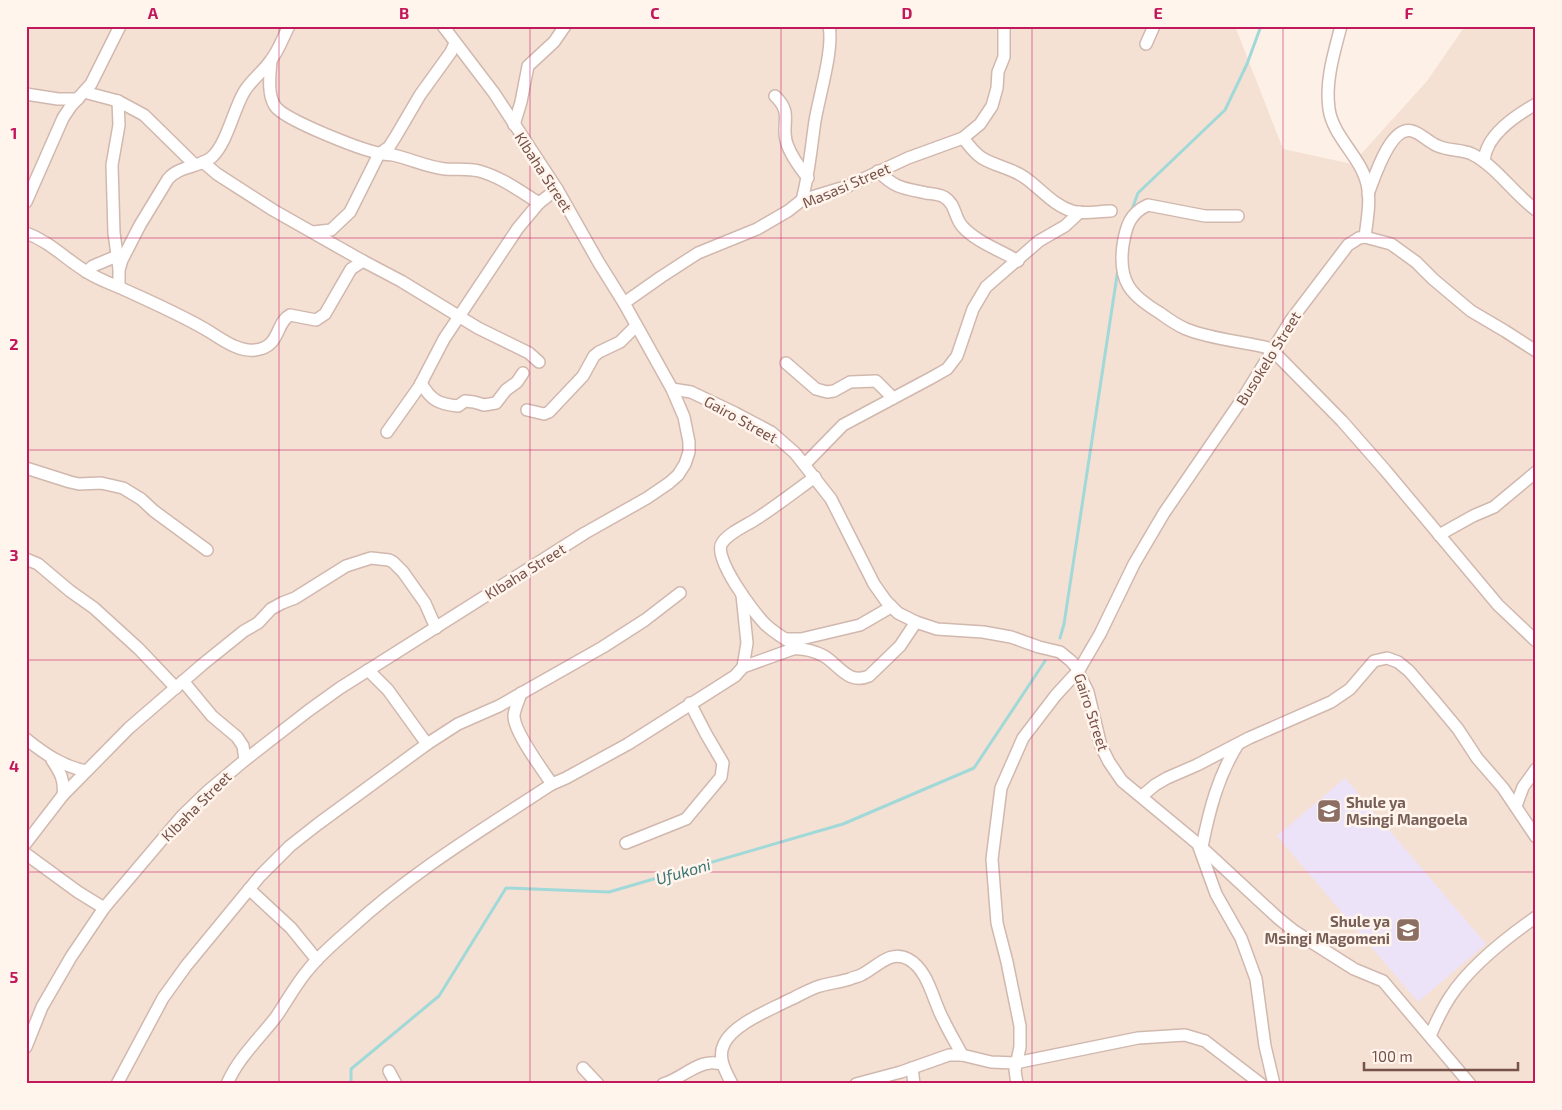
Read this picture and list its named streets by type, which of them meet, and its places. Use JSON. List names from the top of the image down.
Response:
{
  "streets": {
    "street": [
      "KIbaha Street",
      "Masasi Street",
      "Busokelo Street",
      "Gairo Street"
    ]
  },
  "crossings": [
    ["KIbaha Street", "Masasi Street"],
    ["KIbaha Street", "Gairo Street"],
    ["Busokelo Street", "Gairo Street"]
  ],
  "water": ["Ufukoni"],
  "places": {
    "school or university": ["Shule ya Msingi Mangoela", "Shule ya Msingi Magomeni"]
  },
  "scale_bar": "100 m",
  "grid": {
    "columns": [
      "A",
      "B",
      "C",
      "D",
      "E",
      "F"
    ],
    "rows": [
      "1",
      "2",
      "3",
      "4",
      "5"
    ]
  }
}
